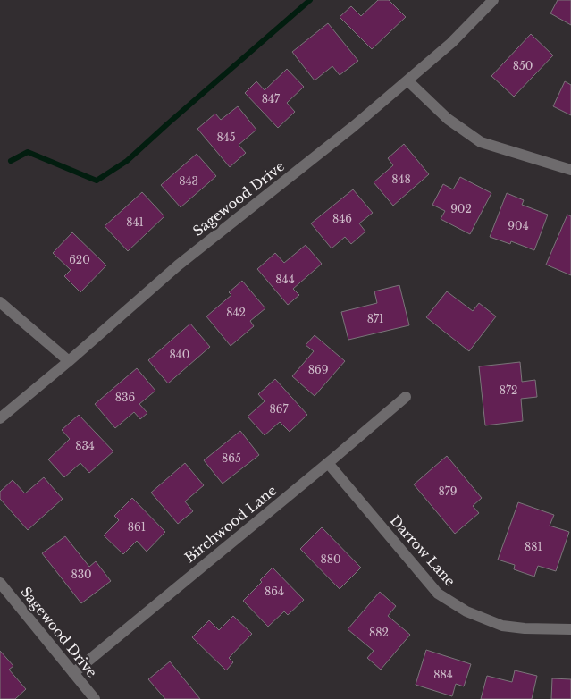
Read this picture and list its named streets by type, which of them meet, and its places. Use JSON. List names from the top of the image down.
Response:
{
  "streets": {
    "street": ["Sagewood Drive", "Birchwood Lane", "Darrow Lane"]
  },
  "crossings": [
    ["Sagewood Drive", "Birchwood Lane"],
    ["Birchwood Lane", "Darrow Lane"]
  ],
  "house_numbers": [
    "850",
    "847",
    "845",
    "848",
    "843",
    "902",
    "846",
    "841",
    "904",
    "620",
    "844",
    "842",
    "871",
    "840",
    "869",
    "872",
    "836",
    "867",
    "834",
    "865",
    "879",
    "861",
    "881",
    "880",
    "830",
    "864",
    "882",
    "884"
  ]
}
